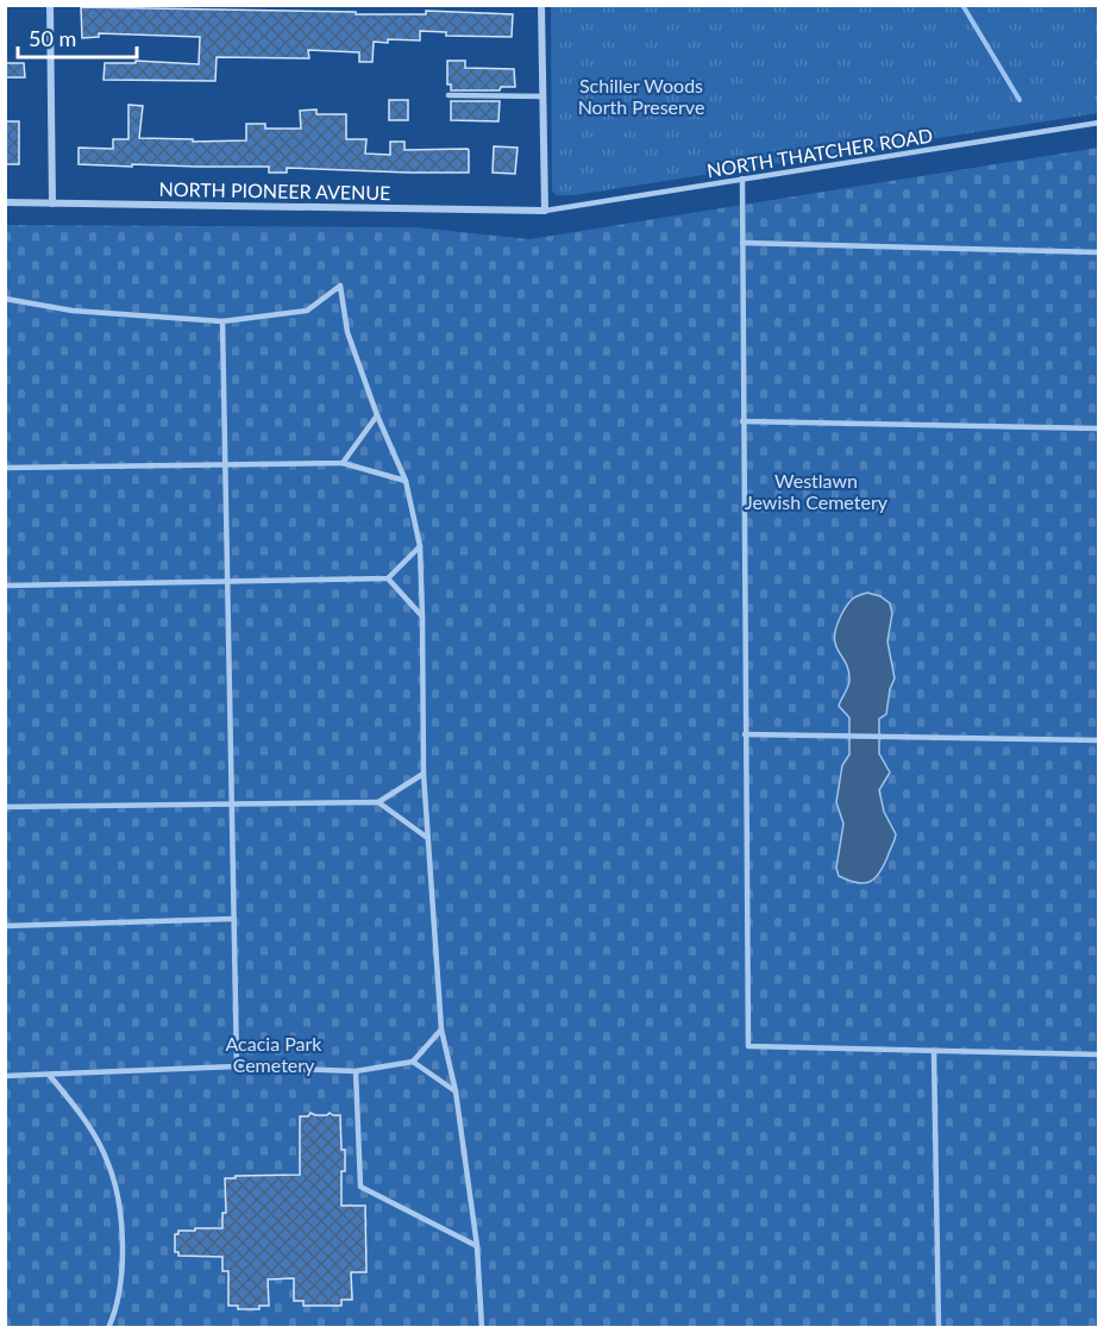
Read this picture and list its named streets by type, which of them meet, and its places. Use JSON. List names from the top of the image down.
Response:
{
  "streets": {
    "street": ["NORTH PIONEER AVENUE"],
    "lane": ["NORTH THATCHER ROAD"]
  },
  "crossings": [
    ["NORTH THATCHER ROAD", "NORTH PIONEER AVENUE"]
  ],
  "parks": ["Schiller Woods North Preserve", "Westlawn Jewish Cemetery", "Acacia Park Cemetery"],
  "scale_bar": "50 m"
}
